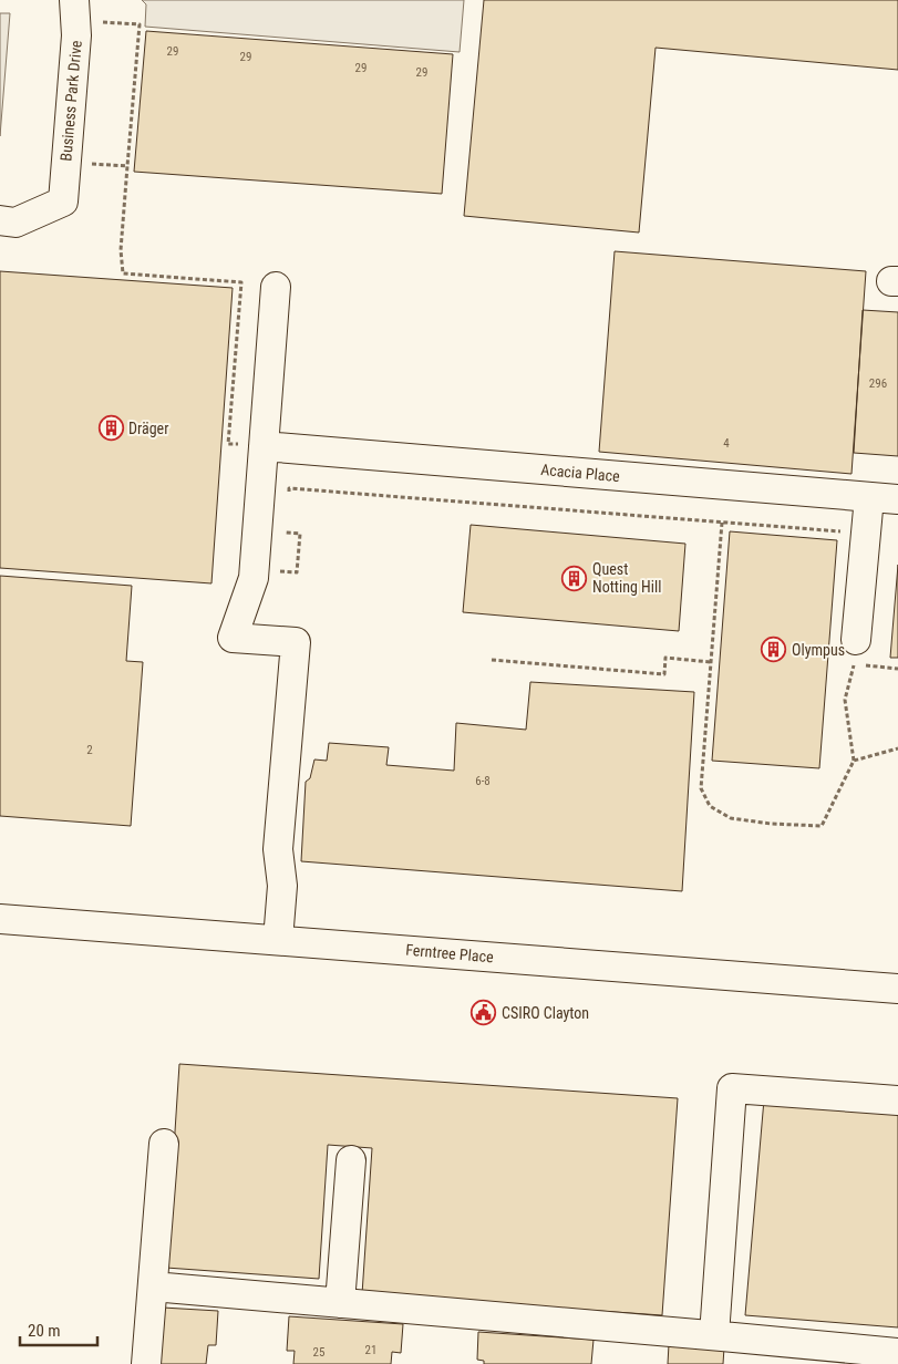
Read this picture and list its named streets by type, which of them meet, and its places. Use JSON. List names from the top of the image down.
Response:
{
  "streets": {
    "street": ["Business Park Drive", "Acacia Place", "Ferntree Place"]
  },
  "places": {
    "building": ["Dräger", "Quest Notting Hill", "Olympus"],
    "public building": ["CSIRO Clayton"]
  },
  "house_numbers": [
    "29",
    "29",
    "29",
    "29",
    "296",
    "4",
    "2",
    "6-8",
    "21",
    "25"
  ],
  "scale_bar": "20 m"
}
